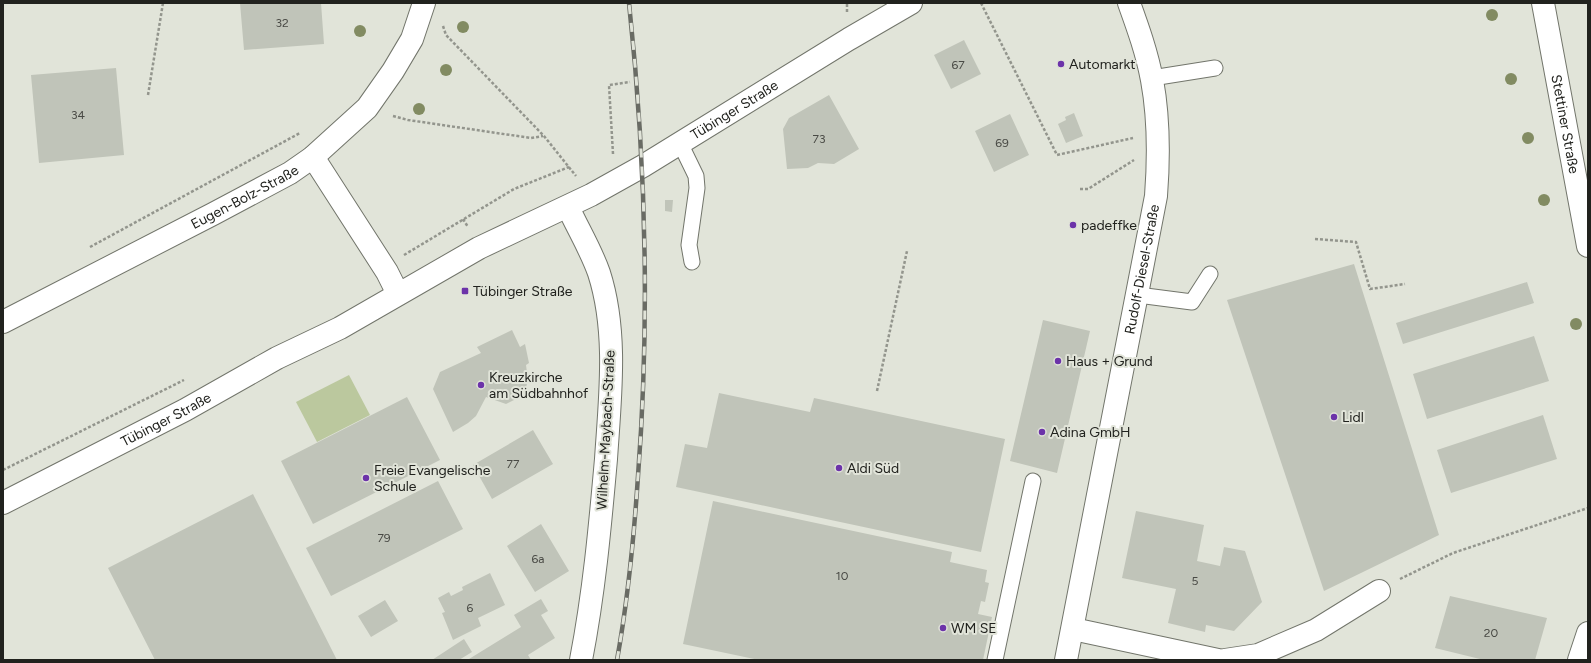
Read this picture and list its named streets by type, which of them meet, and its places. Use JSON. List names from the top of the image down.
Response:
{
  "streets": {
    "street": [
      "Tübinger Straße",
      "Stettiner Straße",
      "Eugen-Bolz-Straße",
      "Rudolf-Diesel-Straße",
      "Wilhelm-Maybach-Straße"
    ]
  },
  "crossings": [
    ["Tübinger Straße", "Wilhelm-Maybach-Straße"]
  ],
  "places": {
    "other": [
      "Automarkt",
      "padeffke",
      "Haus + Grund",
      "Kreuzkirche am Südbahnhof",
      "Lidl",
      "Adina GmbH",
      "Aldi Süd",
      "Freie Evangelische Schule",
      "WM SE"
    ],
    "transit": ["Tübinger Straße"]
  },
  "house_numbers": [
    "32",
    "67",
    "34",
    "73",
    "69",
    "77",
    "79",
    "6a",
    "10",
    "5",
    "6",
    "20"
  ]
}
